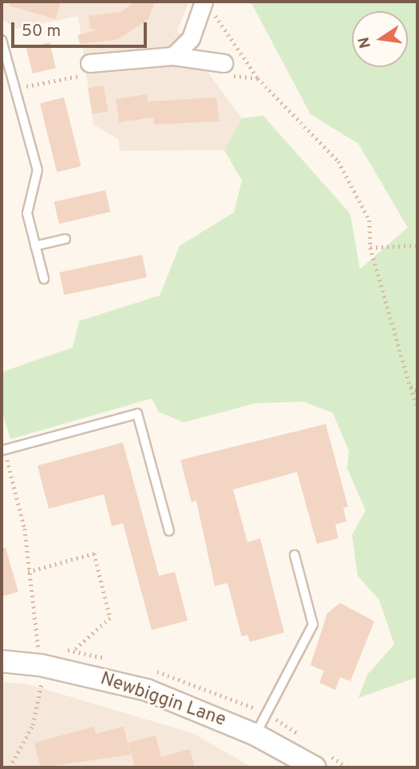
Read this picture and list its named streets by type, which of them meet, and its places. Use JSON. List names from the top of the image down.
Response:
{
  "streets": {
    "street": ["Newbiggin Lane"]
  },
  "scale_bar": "50 m",
  "north": "left"
}
